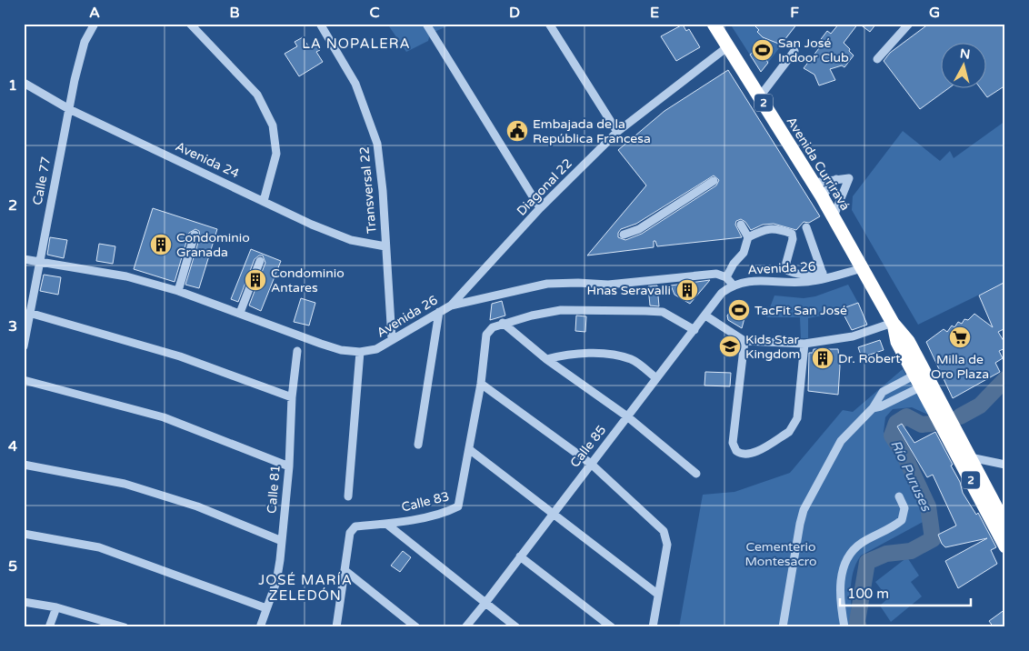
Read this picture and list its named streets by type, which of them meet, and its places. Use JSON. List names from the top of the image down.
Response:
{
  "streets": {
    "highway": ["2", "Avenida Curriravá"],
    "street": [
      "Avenida 24",
      "Calle 77",
      "Diagonal 22",
      "Transversal 22",
      "Avenida 26",
      "Calle 85",
      "Calle 81",
      "Calle 83"
    ]
  },
  "crossings": [
    ["Avenida 24", "Calle 77"],
    ["Avenida 24", "Transversal 22"],
    ["Avenida Curriravá", "Diagonal 22"],
    ["Avenida Curriravá", "Avenida 26"],
    ["Calle 77", "Avenida 26"],
    ["Diagonal 22", "Avenida 26"],
    ["Transversal 22", "Avenida 26"],
    ["Avenida 26", "Calle 85"]
  ],
  "districts": ["LA NOPALERA", "JOSÉ MARÍA ZELEDÓN"],
  "water": ["Río Puruses"],
  "parks": ["Cementerio Montesacro"],
  "places": {
    "sports": ["San José Indoor Club", "TacFit San José"],
    "public building": ["Embajada de la República Francesa"],
    "building": [
      "Condominio Granada",
      "Condominio Antares",
      "Hnas Seravalli",
      "Dr. Robert"
    ],
    "supermarket": ["Milla de Oro Plaza"],
    "school or university": ["Kids Star Kingdom"]
  },
  "scale_bar": "100 m",
  "north": "top",
  "grid": {
    "columns": [
      "A",
      "B",
      "C",
      "D",
      "E",
      "F",
      "G"
    ],
    "rows": [
      "1",
      "2",
      "3",
      "4",
      "5"
    ]
  }
}
